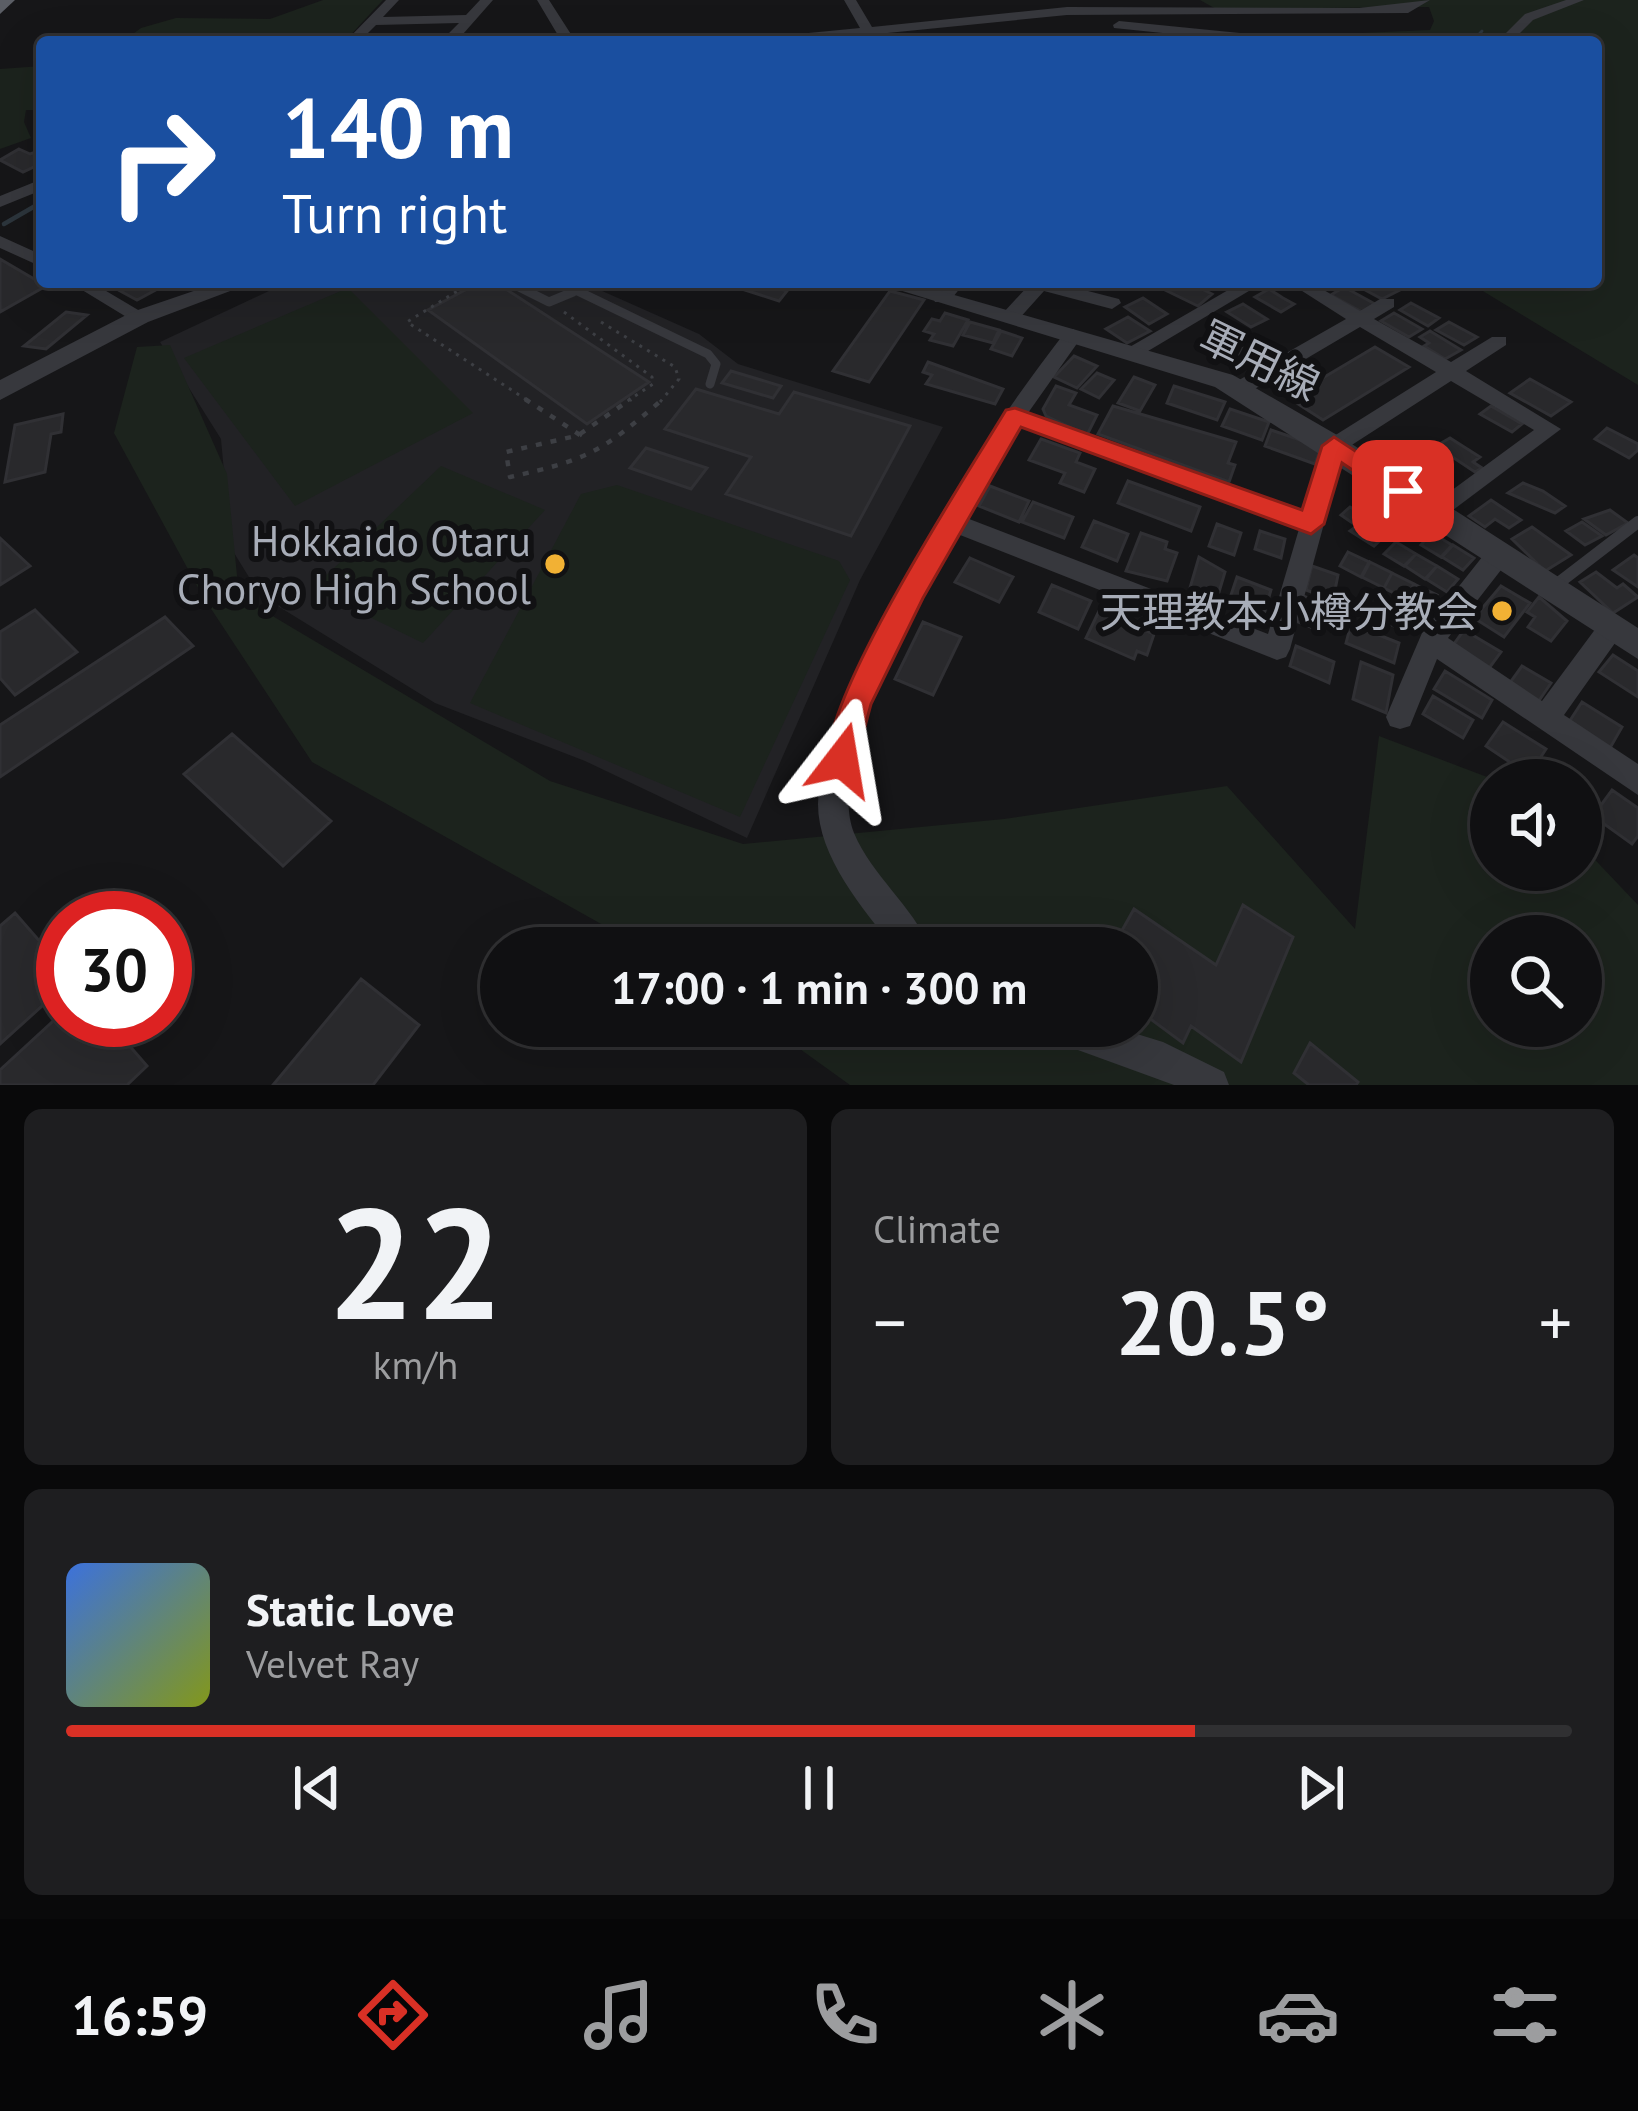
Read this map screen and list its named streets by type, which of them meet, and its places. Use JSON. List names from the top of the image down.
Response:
{
  "streets": {
    "street": ["軍用線"]
  },
  "places": ["Hokkaido Otaru Choryo High School", "天理教本小樽分教会"],
  "page": {
    "turn": ["140 m", "Turn right"],
    "limit": "30",
    "trip": "17:00 · 1 min · 300 m",
    "tile": [
      ["22", "km/h"],
      "Climate"
    ],
    "heat": ["−", "20.5°", "+"],
    "song": ["Static Love", "Velvet Ray"],
    "tabs": "16:59"
  }
}
